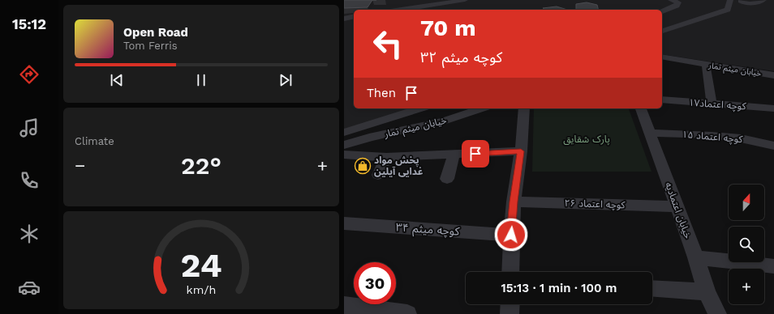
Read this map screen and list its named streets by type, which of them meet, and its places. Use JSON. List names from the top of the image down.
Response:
{
  "streets": {
    "street": [
      "خیابان میثم تمار",
      "کوچه اعتماد۱۷",
      "کوچه اعتماد ۱۵",
      "کوچه اعتماد ۲۶",
      "خیابان اعتمادیه",
      "کوچه میثم ۳۴"
    ]
  },
  "crossings": [
    ["کوچه اعتماد ۱۵", "خیابان اعتمادیه"],
    ["کوچه اعتماد ۲۶", "خیابان اعتمادیه"]
  ],
  "parks": ["پارک شقایق"],
  "places": {
    "shop": ["پخش مواد غدایی آیلین"]
  },
  "north": "top",
  "page": {
    "tabs": "15:12",
    "turn": ["70 m", "کوچه میثم ۳۲"],
    "song": ["Open Road", "Tom Ferris"],
    "then": "Then",
    "tile": "Climate",
    "heat": ["−", "22°", "+"],
    "map_buttons": "+",
    "limit": "30",
    "trip": "15:13 · 1 min · 100 m",
    "gauge": ["24", "km/h"]
  }
}
